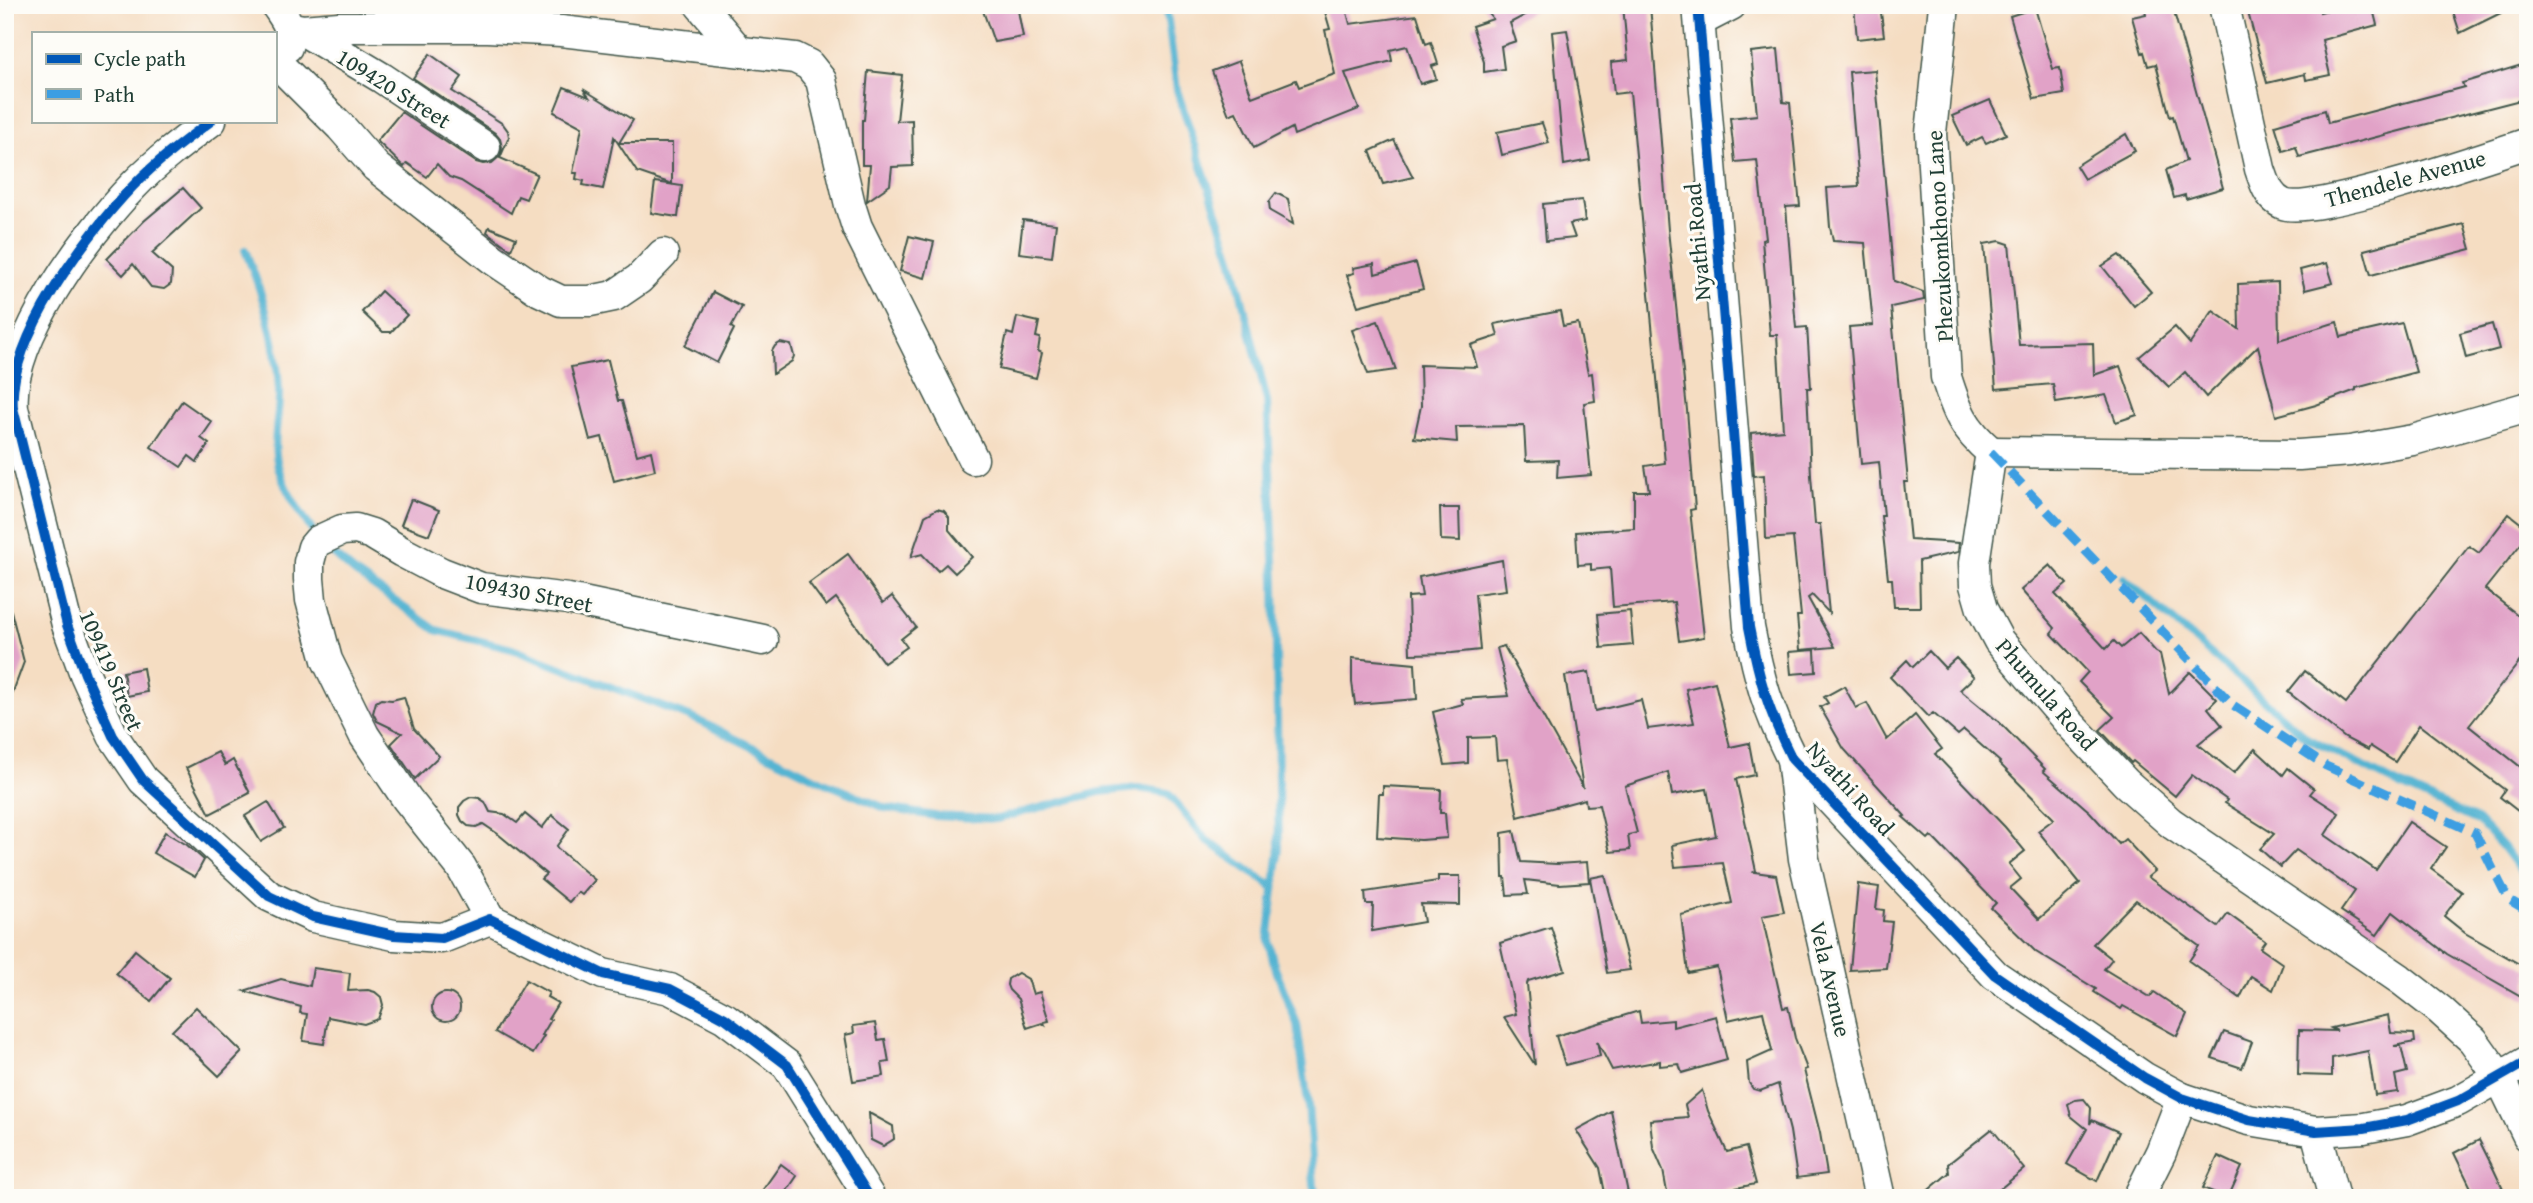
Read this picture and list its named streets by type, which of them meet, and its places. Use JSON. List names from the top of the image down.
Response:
{
  "streets": {
    "street": [
      "109420 Street",
      "Thendele Avenue",
      "Phezukomkhono Lane",
      "Nyathi Road",
      "109430 Street",
      "109419 Street",
      "Phumula Road",
      "Vela Avenue"
    ]
  },
  "crossings": [
    ["Phezukomkhono Lane", "Phumula Road"],
    ["Nyathi Road", "Phumula Road"],
    ["Nyathi Road", "Vela Avenue"],
    ["109430 Street", "109419 Street"]
  ],
  "legend": ["Cycle path", "Path"]
}
